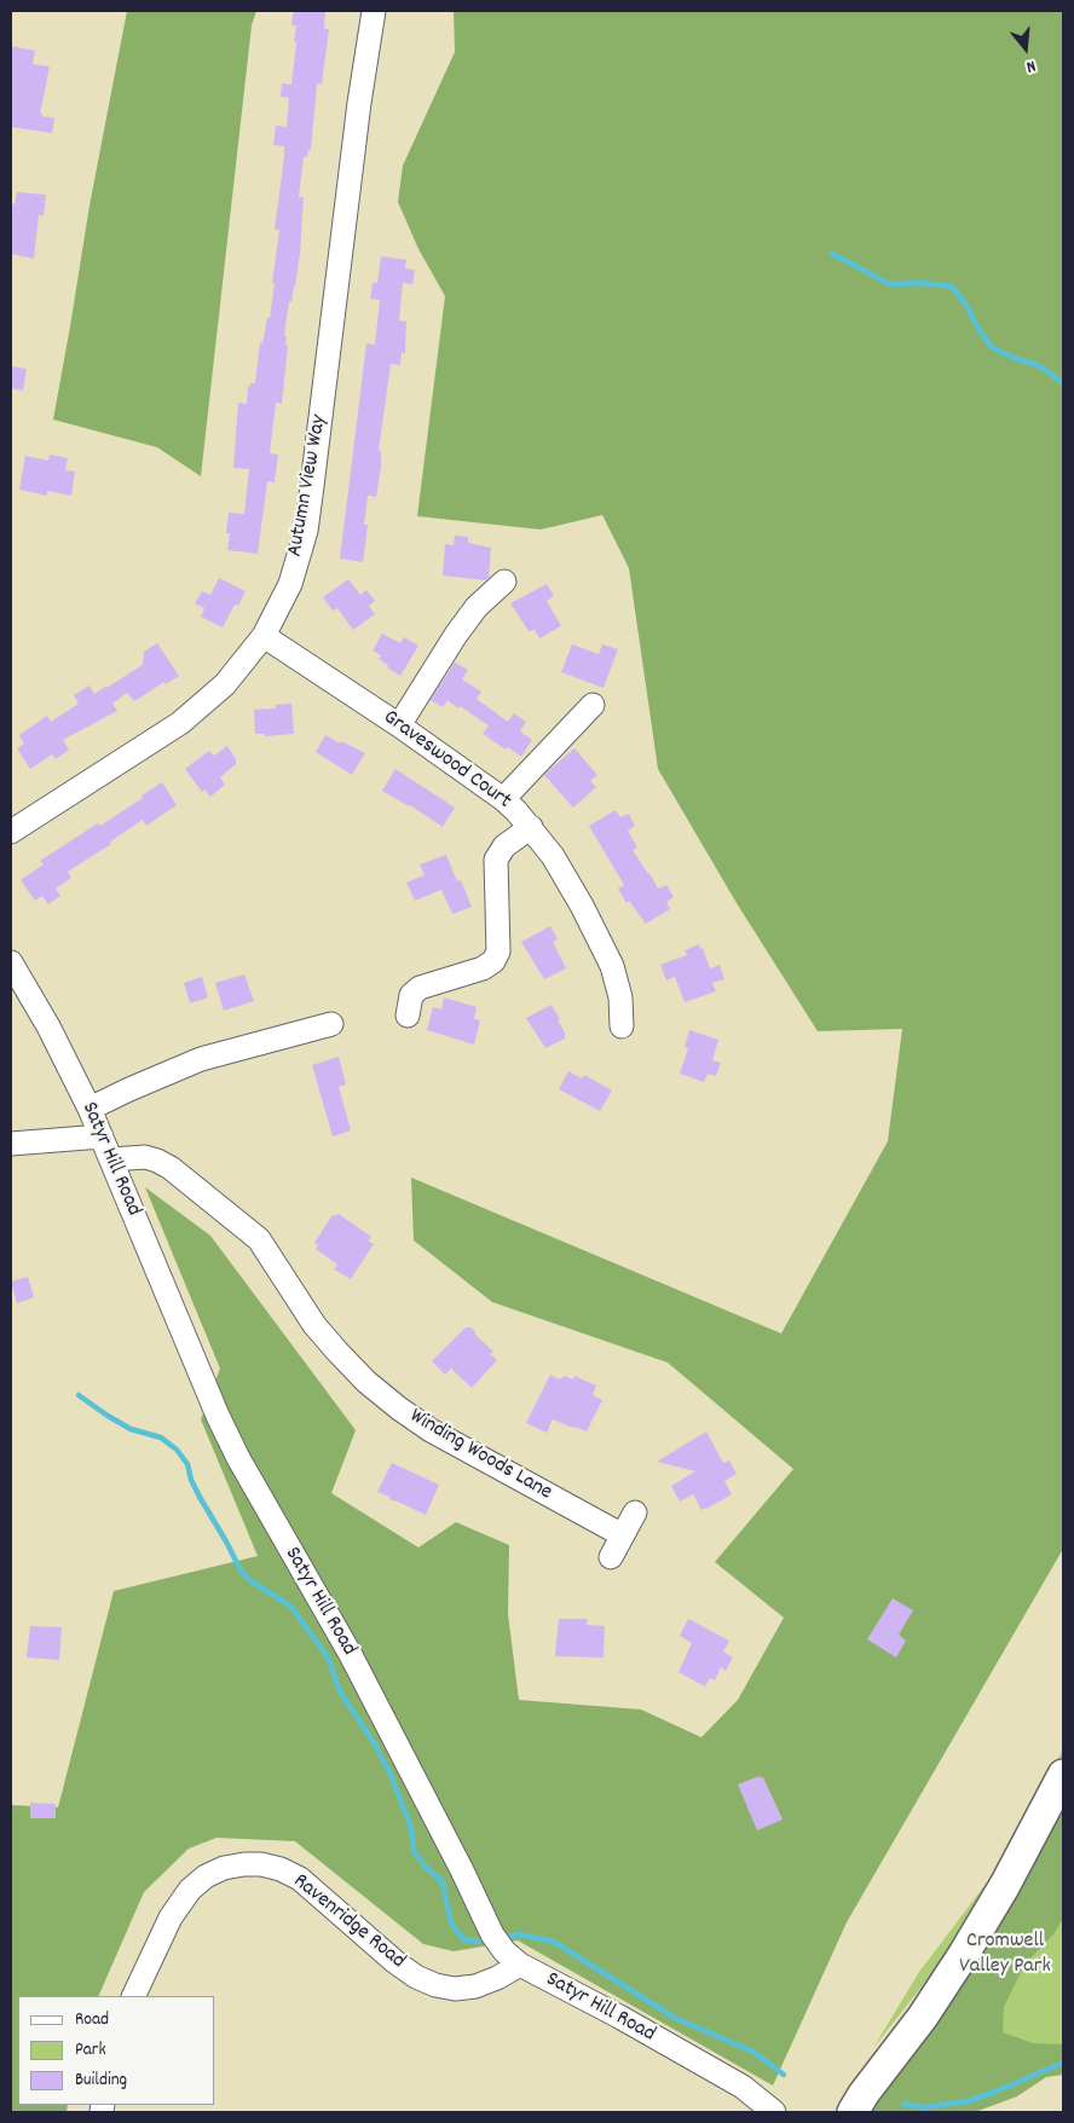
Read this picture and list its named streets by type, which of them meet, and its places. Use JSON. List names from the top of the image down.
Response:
{
  "streets": {
    "street": [
      "Autumn View Way",
      "Graveswood Court",
      "Satyr Hill Road",
      "Winding Woods Lane",
      "Ravenridge Road"
    ]
  },
  "crossings": [
    ["Autumn View Way", "Graveswood Court"],
    ["Satyr Hill Road", "Winding Woods Lane"],
    ["Satyr Hill Road", "Ravenridge Road"]
  ],
  "parks": ["Cromwell Valley Park"],
  "legend": ["Road", "Park", "Building"],
  "north": "bottom"
}
